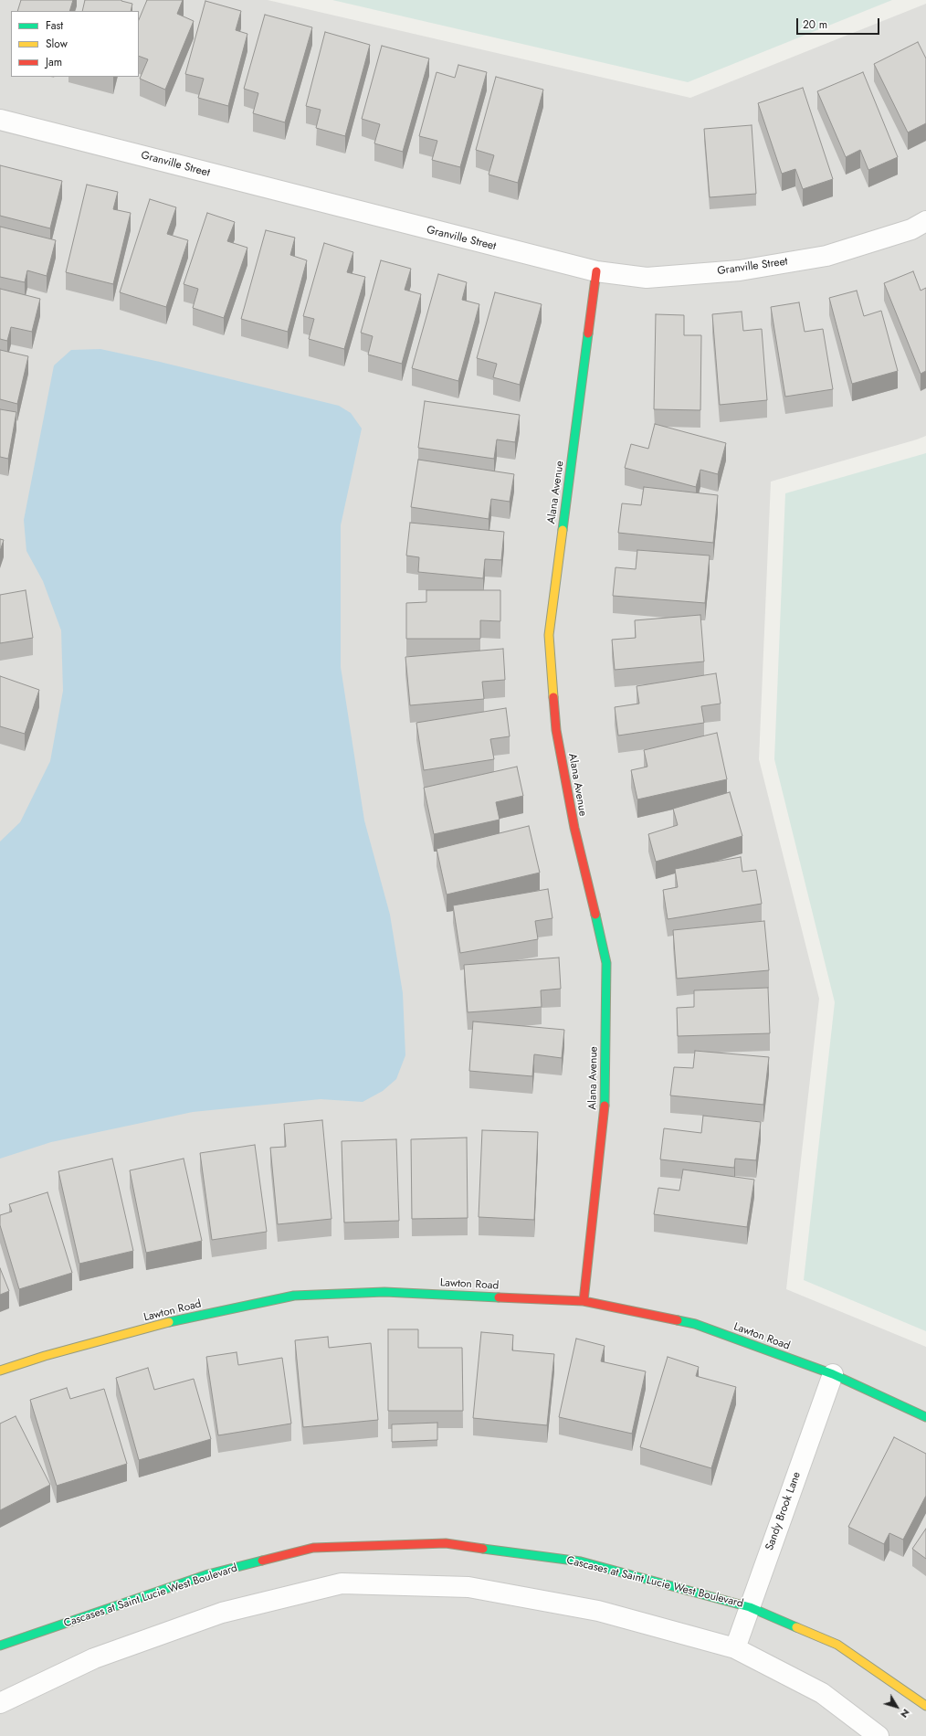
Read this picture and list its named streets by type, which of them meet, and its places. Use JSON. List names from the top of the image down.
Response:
{
  "streets": {
    "street": [
      "Granville Street",
      "Alana Avenue",
      "Lawton Road",
      "Sandy Brook Lane",
      "Cascases at Saint Lucie West Boulevard"
    ]
  },
  "crossings": [
    ["Granville Street", "Alana Avenue"],
    ["Alana Avenue", "Lawton Road"],
    ["Lawton Road", "Sandy Brook Lane"],
    ["Sandy Brook Lane", "Cascases at Saint Lucie West Boulevard"]
  ],
  "legend": ["Fast", "Slow", "Jam"],
  "scale_bar": "20 m",
  "north": "bottom right"
}
